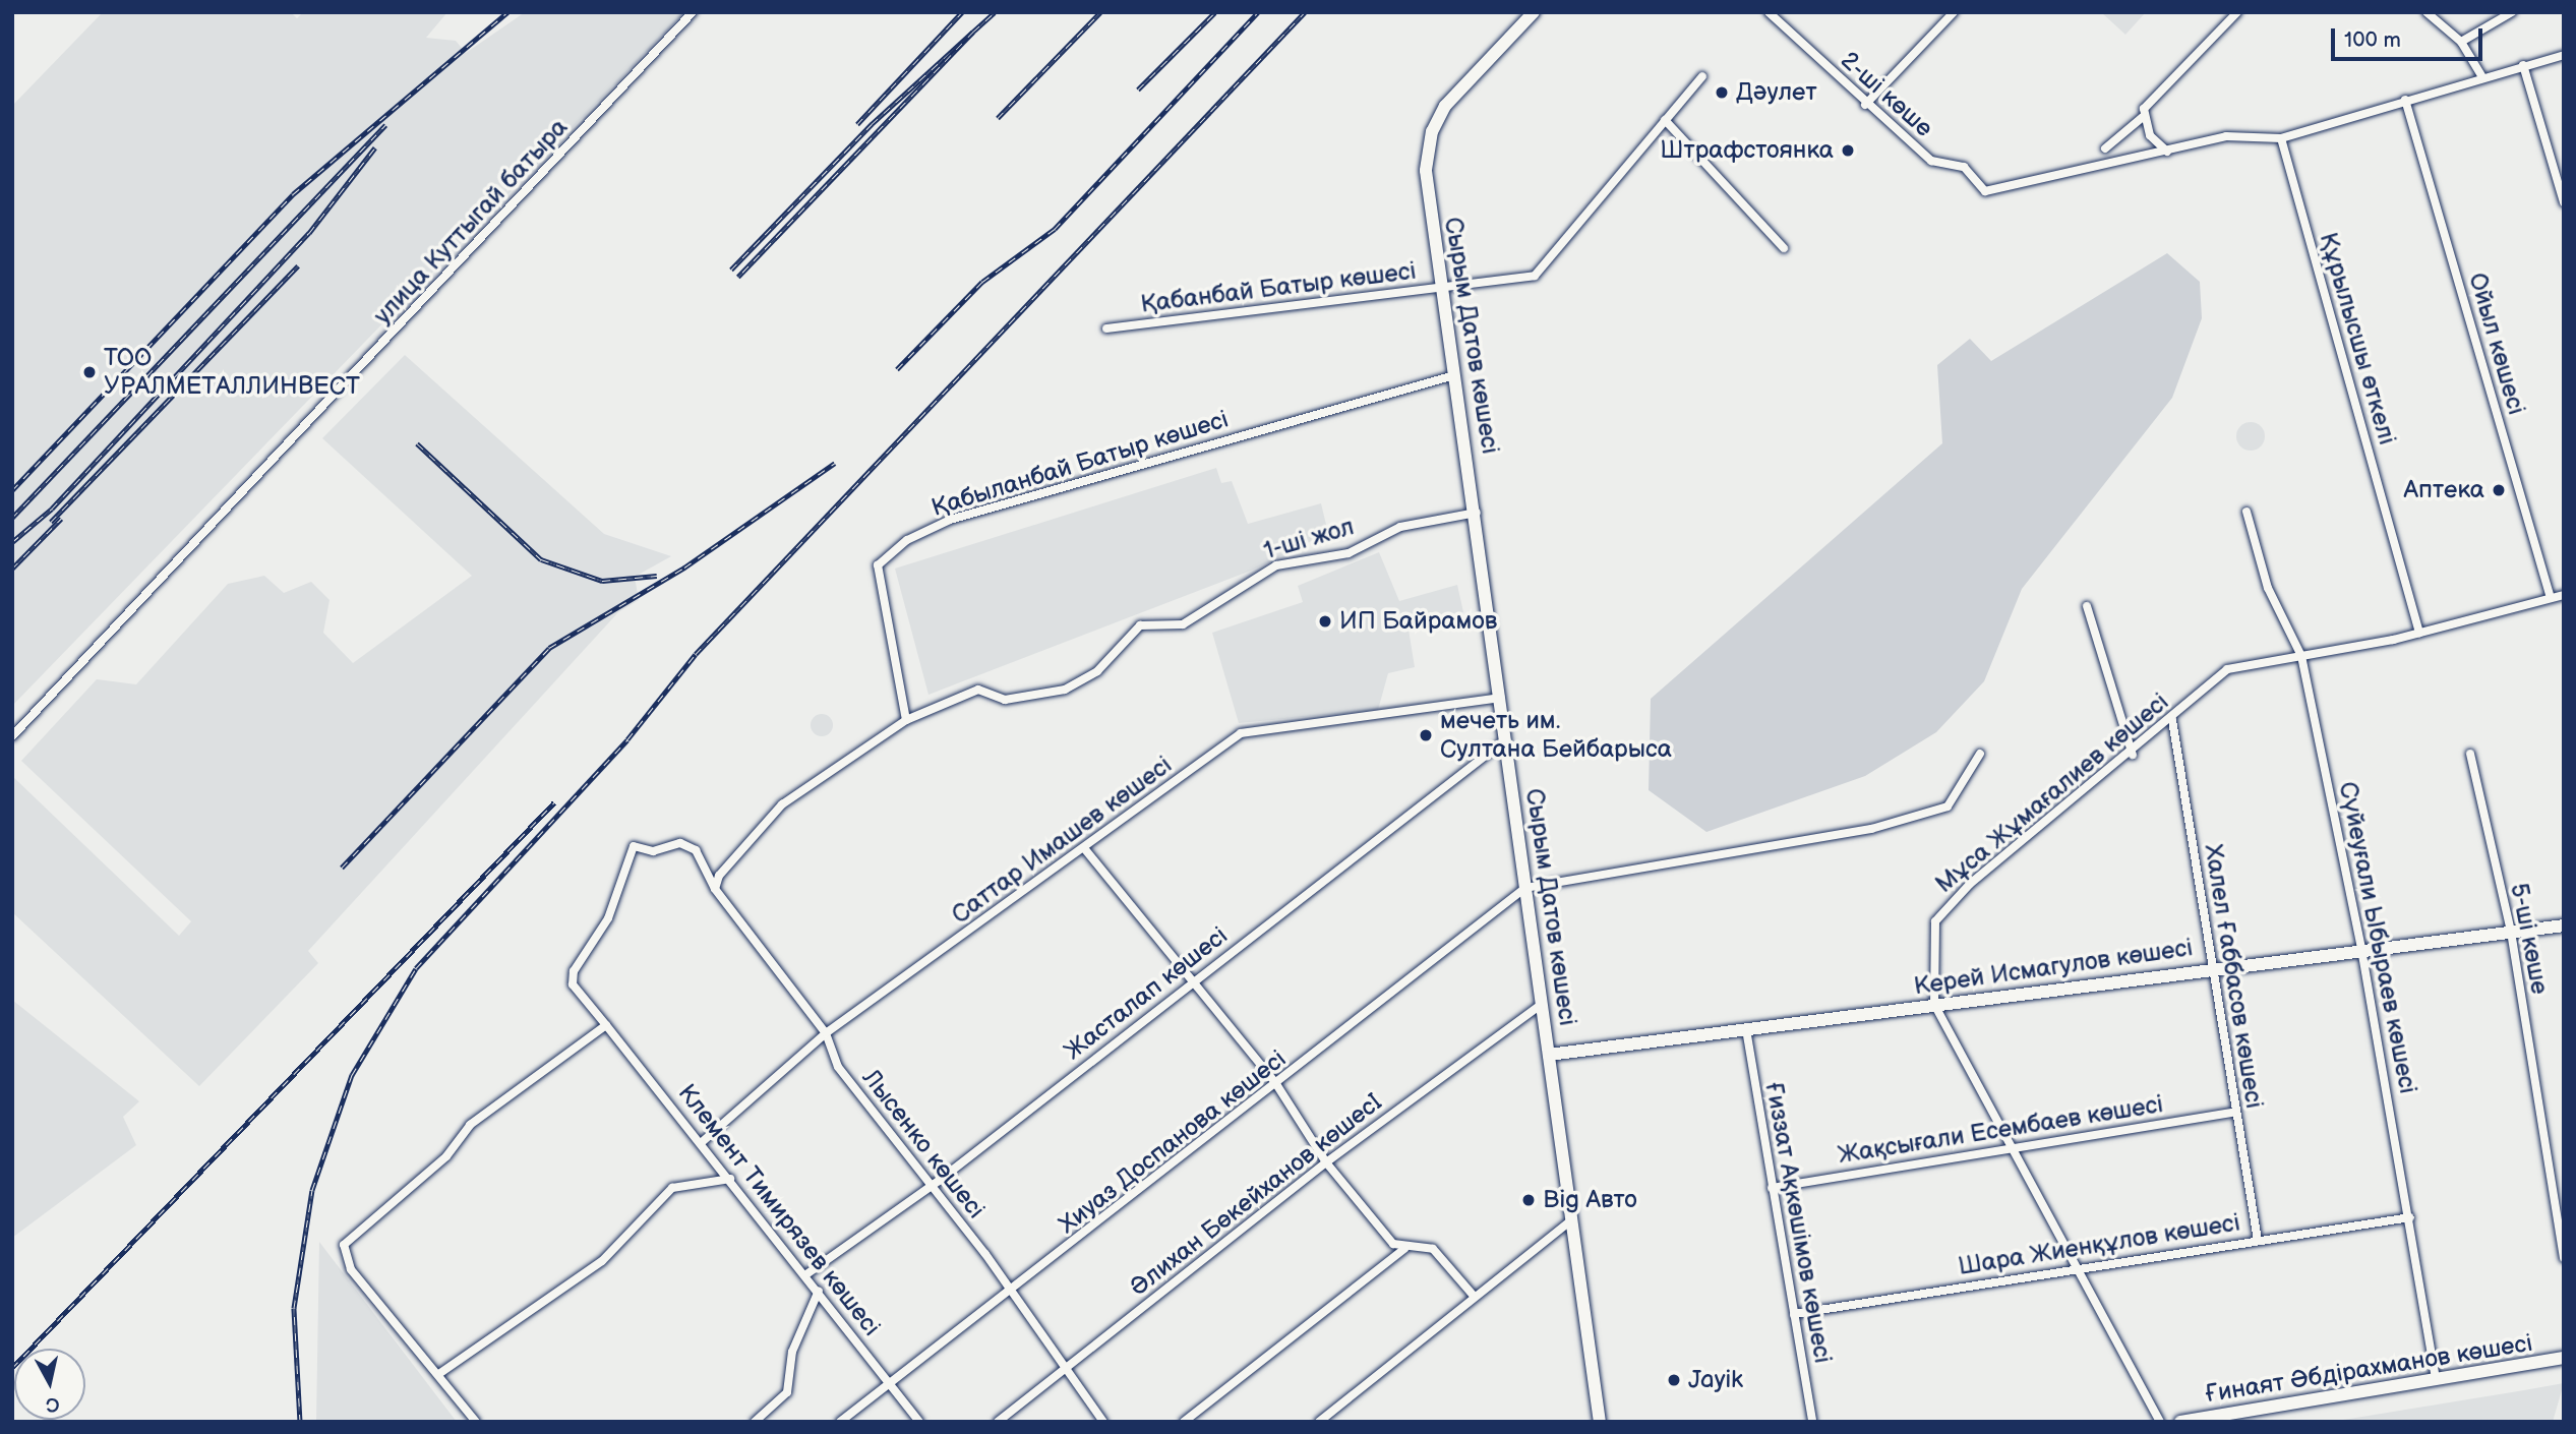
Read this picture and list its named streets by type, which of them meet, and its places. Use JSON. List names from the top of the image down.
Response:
{
  "streets": {
    "main road": ["Сырым Датов көшесі", "Керей Исмагулов көшесі", "Ғинаят Әбдірахманов көшесі"],
    "street": [
      "2-ші көше",
      "улица Куттыгай батыра",
      "Қабанбай Батыр көшесі",
      "Құрылысшы өткелі",
      "Ойыл көшесі",
      "Қабыланбай Батыр көшесі",
      "1-ші жол",
      "Мұса Жұмағалиев көшесі",
      "Саттар Имашев көшесі",
      "Сүйеуғали Ыбыраев көшесi",
      "5-шi көше",
      "Халел Ғаббасов көшесі",
      "Жасталап көшесі",
      "Жақсығали Есембаев көшесi",
      "Хиуаз Доспанова көшесі",
      "Лысенко көшесі",
      "Әлихан Бөкейханов көшесI",
      "Клемент Тимирязев көшесі",
      "Ғиззат Ақкөшімов көшесi",
      "Шара Жиенқұлов көшесі"
    ]
  },
  "crossings": [
    ["Қабанбай Батыр көшесі", "Сырым Датов көшесі"],
    ["Сырым Датов көшесі", "Қабыланбай Батыр көшесі"],
    ["Сырым Датов көшесі", "1-ші жол"],
    ["Сырым Датов көшесі", "Саттар Имашев көшесі"],
    ["Сырым Датов көшесі", "Керей Исмагулов көшесі"],
    ["Сырым Датов көшесі", "Жасталап көшесі"],
    ["Сырым Датов көшесі", "Хиуаз Доспанова көшесі"],
    ["Сырым Датов көшесі", "Әлихан Бөкейханов көшесI"],
    ["Құрылысшы өткелі", "Мұса Жұмағалиев көшесі"],
    ["Ойыл көшесі", "Мұса Жұмағалиев көшесі"],
    ["Қабыланбай Батыр көшесі", "1-ші жол"],
    ["Мұса Жұмағалиев көшесі", "Сүйеуғали Ыбыраев көшесi"],
    ["Мұса Жұмағалиев көшесі", "Керей Исмагулов көшесі"],
    ["Мұса Жұмағалиев көшесі", "Халел Ғаббасов көшесі"],
    ["Мұса Жұмағалиев көшесі", "Жақсығали Есембаев көшесi"],
    ["Мұса Жұмағалиев көшесі", "Шара Жиенқұлов көшесі"],
    ["Саттар Имашев көшесі", "Лысенко көшесі"],
    ["Саттар Имашев көшесі", "Клемент Тимирязев көшесі"],
    ["Сүйеуғали Ыбыраев көшесi", "Керей Исмагулов көшесі"],
    ["Сүйеуғали Ыбыраев көшесi", "Шара Жиенқұлов көшесі"],
    ["Сүйеуғали Ыбыраев көшесi", "Ғинаят Әбдірахманов көшесі"],
    ["5-шi көше", "Керей Исмагулов көшесі"],
    ["Керей Исмагулов көшесі", "Халел Ғаббасов көшесі"],
    ["Керей Исмагулов көшесі", "Ғиззат Ақкөшімов көшесi"],
    ["Халел Ғаббасов көшесі", "Жақсығали Есембаев көшесi"],
    ["Халел Ғаббасов көшесі", "Шара Жиенқұлов көшесі"],
    ["Жасталап көшесі", "Лысенко көшесі"],
    ["Жасталап көшесі", "Клемент Тимирязев көшесі"],
    ["Жақсығали Есембаев көшесi", "Ғиззат Ақкөшімов көшесi"],
    ["Хиуаз Доспанова көшесі", "Лысенко көшесі"],
    ["Хиуаз Доспанова көшесі", "Клемент Тимирязев көшесі"],
    ["Лысенко көшесі", "Әлихан Бөкейханов көшесI"],
    ["Ғиззат Ақкөшімов көшесi", "Шара Жиенқұлов көшесі"]
  ],
  "places": [
    "Дәулет",
    "Штрафстоянка",
    "ТОО УРАЛМЕТАЛЛИНВЕСТ",
    "Аптека",
    "ИП Байрамов",
    "мечеть им. Султана Бейбарыса",
    "Big Авто",
    "Jayik"
  ],
  "scale_bar": "100 m",
  "north": "bottom"
}
